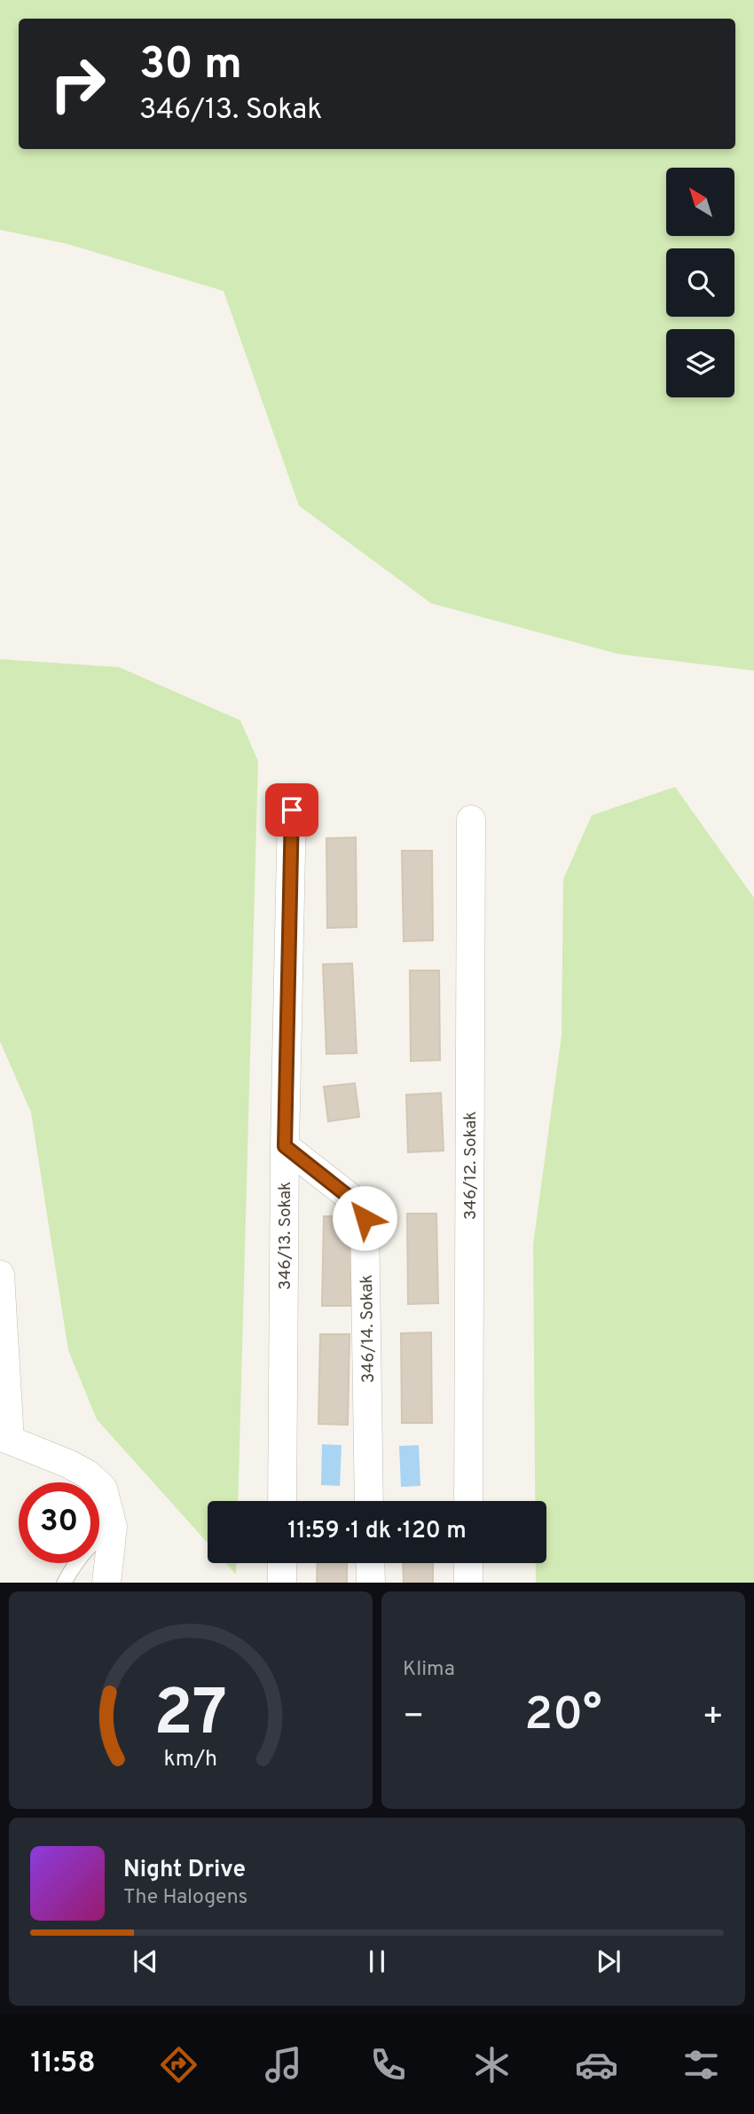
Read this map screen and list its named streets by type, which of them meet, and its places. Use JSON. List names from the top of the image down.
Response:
{
  "streets": {
    "street": ["346/12. Sokak", "346/13. Sokak", "346/14. Sokak"]
  },
  "crossings": [
    ["346/13. Sokak", "346/14. Sokak"]
  ],
  "north": "top left",
  "page": {
    "turn": ["30 m", "346/13. Sokak"],
    "limit": "30",
    "trip": "11:59 · 1 dk · 120 m",
    "tile": "Klima",
    "heat": ["−", "20°", "+"],
    "song": ["Night Drive", "The Halogens"],
    "tabs": "11:58",
    "gauge": ["27", "km/h"]
  }
}
